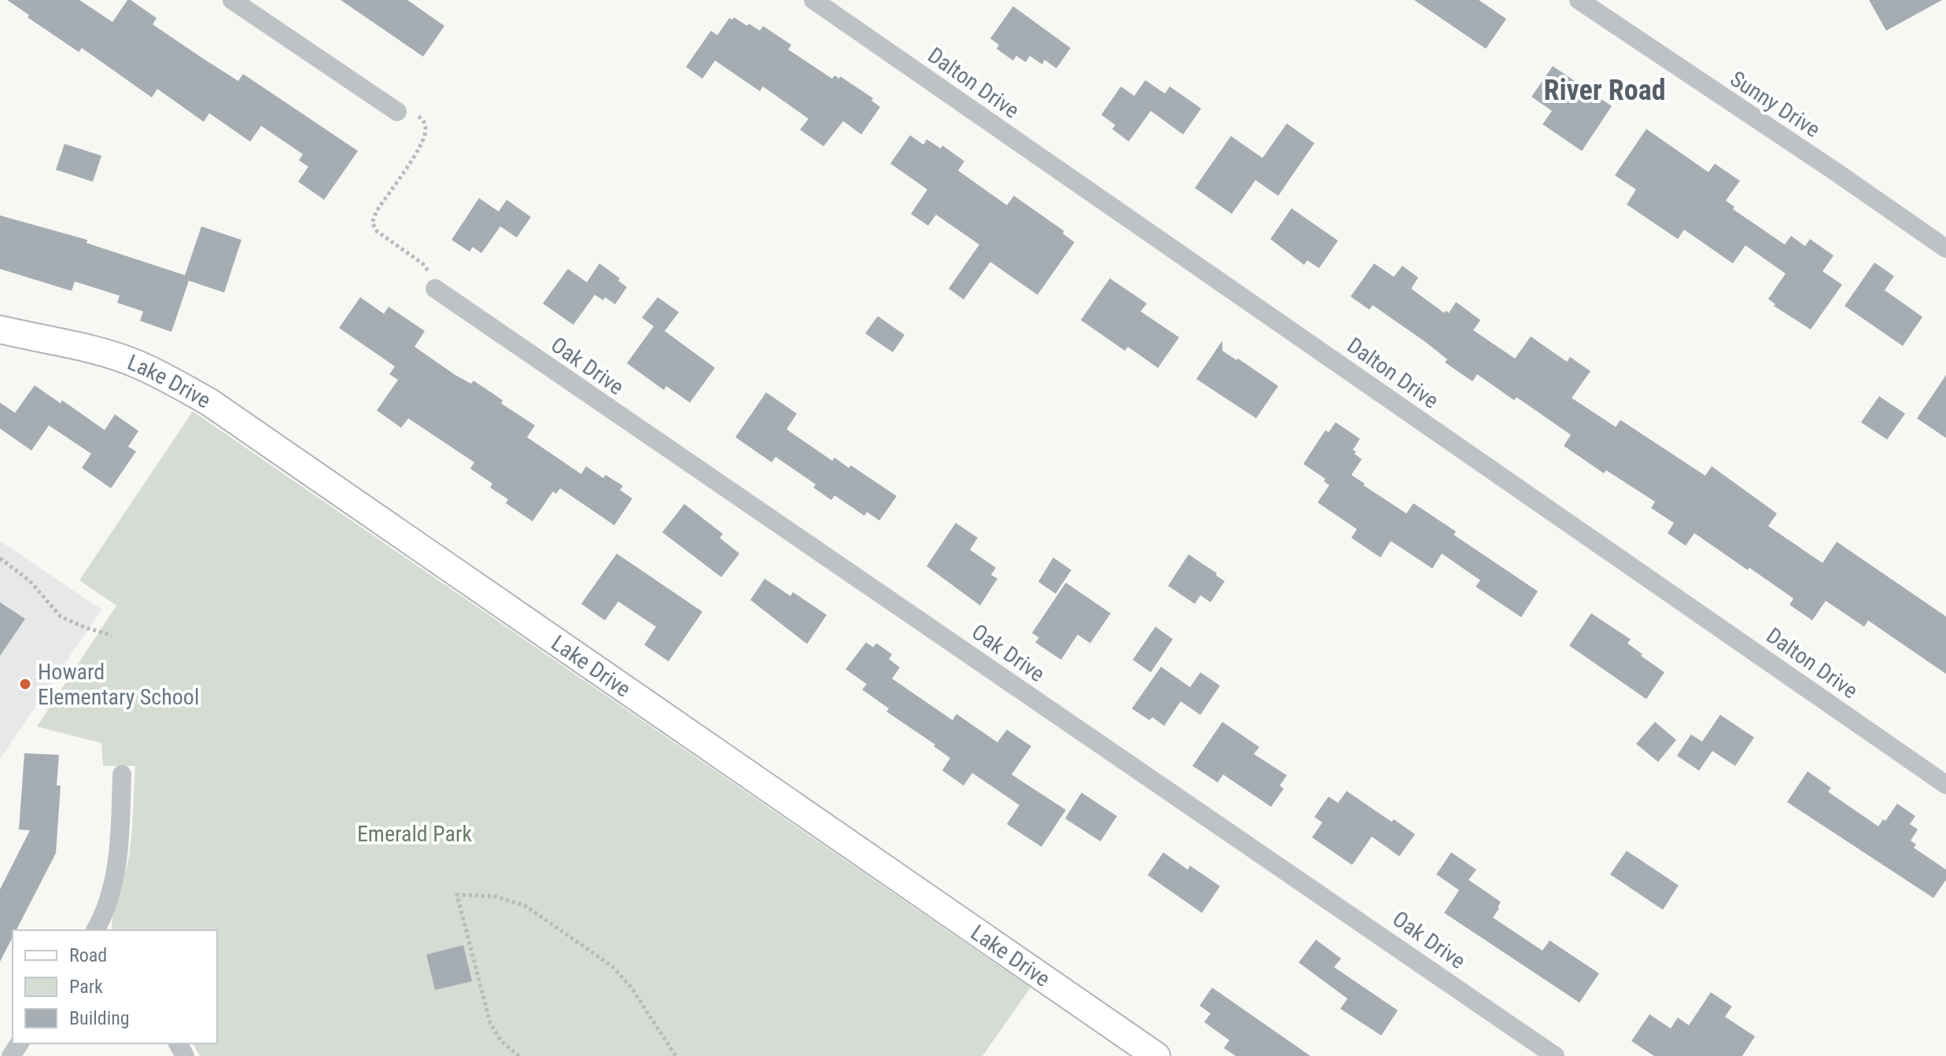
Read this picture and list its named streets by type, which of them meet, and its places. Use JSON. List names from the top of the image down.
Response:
{
  "streets": {
    "street": [
      "Dalton Drive",
      "Sunny Drive",
      "Oak Drive",
      "Lake Drive"
    ]
  },
  "districts": ["River Road"],
  "parks": ["Emerald Park"],
  "places": ["Howard Elementary School"],
  "legend": ["Road", "Park", "Building"]
}
